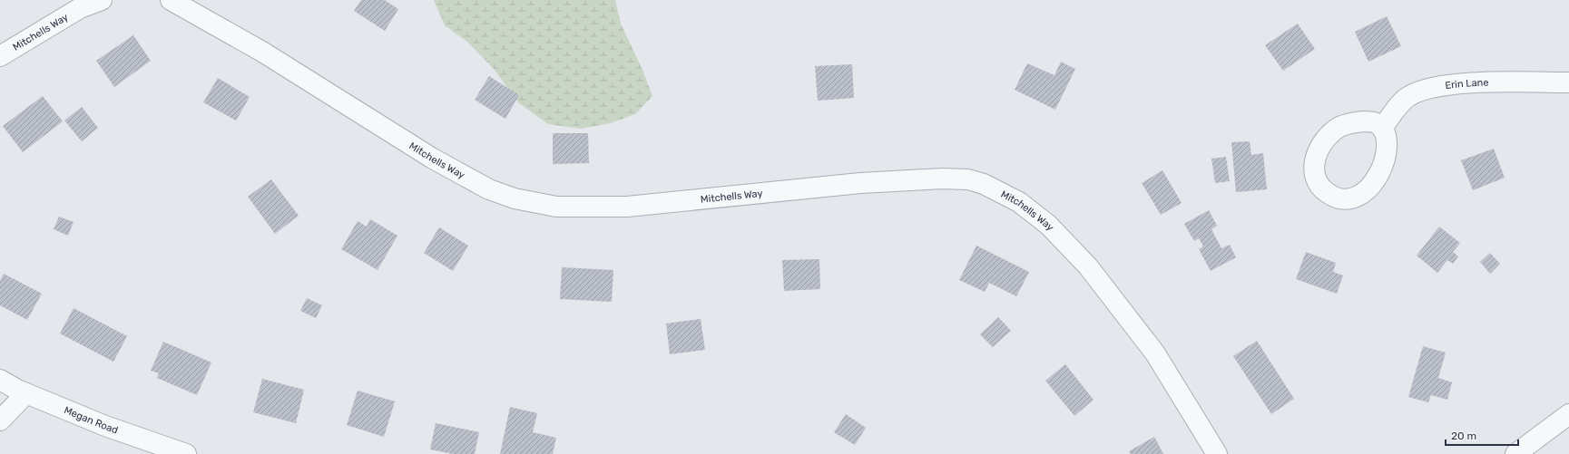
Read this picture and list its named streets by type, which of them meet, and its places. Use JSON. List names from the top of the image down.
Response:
{
  "streets": {
    "street": ["Mitchells Way", "Erin Lane", "Megan Road"]
  },
  "scale_bar": "20 m"
}
